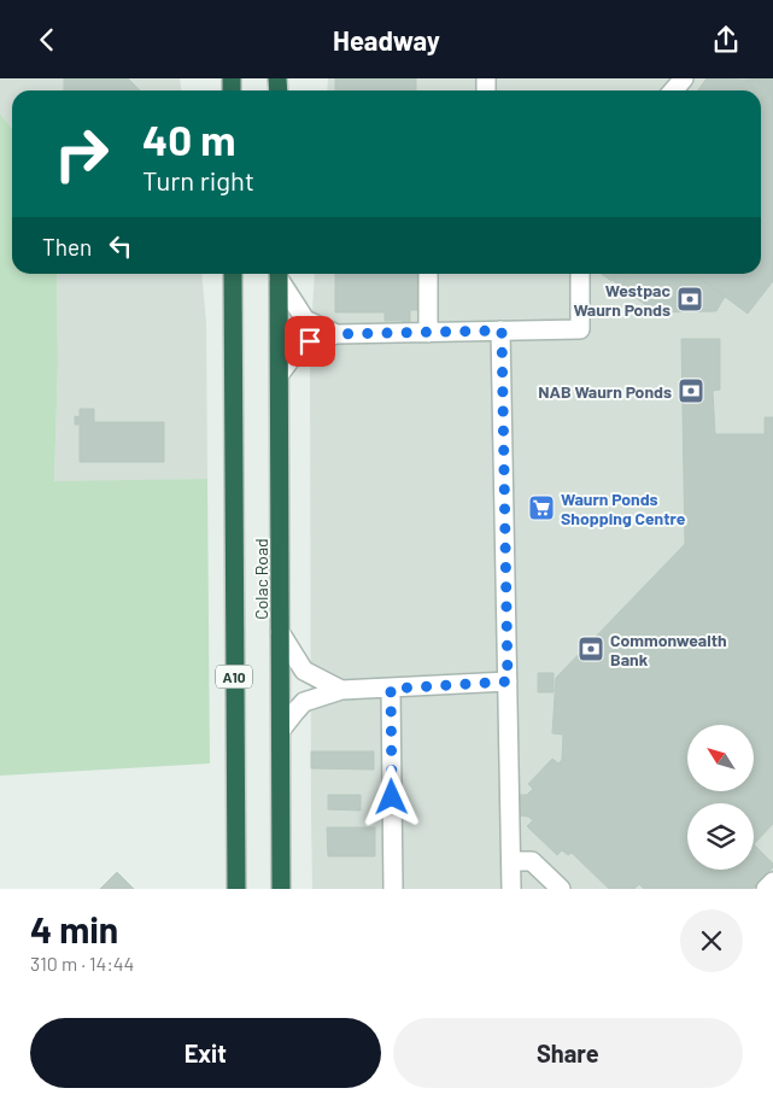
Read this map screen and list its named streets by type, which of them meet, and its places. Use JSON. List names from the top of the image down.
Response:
{
  "streets": {
    "highway": ["Colac Road", "A10"]
  },
  "places": {
    "bank": ["Westpac Waurn Ponds", "NAB Waurn Ponds", "Commonwealth Bank"],
    "supermarket": ["Waurn Ponds Shopping Centre"]
  },
  "north": "top left",
  "page": {
    "header": "Headway",
    "turn": ["40 m", "Turn right"],
    "then": "Then",
    "heading": ["4 min", "310 m · 14:44"],
    "buttons": ["Exit", "Share"]
  }
}
